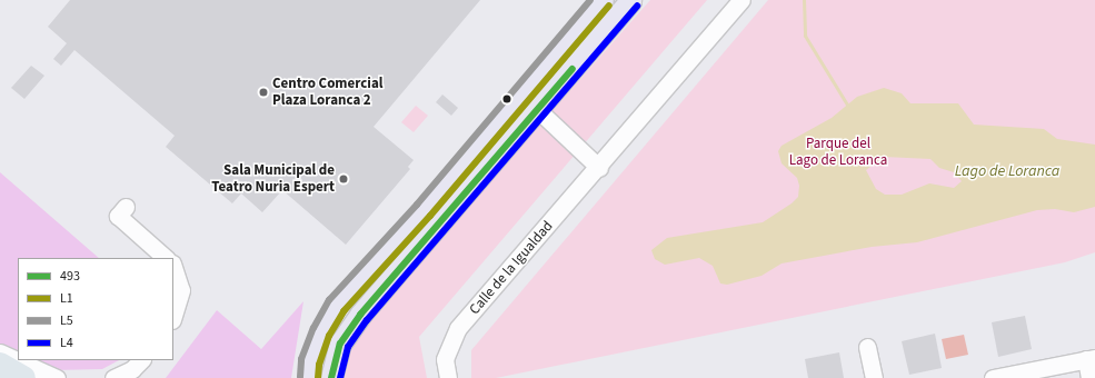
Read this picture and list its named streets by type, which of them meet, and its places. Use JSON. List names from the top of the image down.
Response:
{
  "streets": {
    "street": ["Calle de la Igualdad"]
  },
  "water": ["Lago de Loranca"],
  "parks": ["Parque del Lago de Loranca"],
  "places": ["Centro Comercial Plaza Loranca 2", "Sala Municipal de Teatro Nuria Espert"],
  "lines": [
    "transit line L5",
    "transit line L1",
    "transit line L4",
    "transit line 493"
  ],
  "legend": [
    "493",
    "L1",
    "L5",
    "L4"
  ]
}
